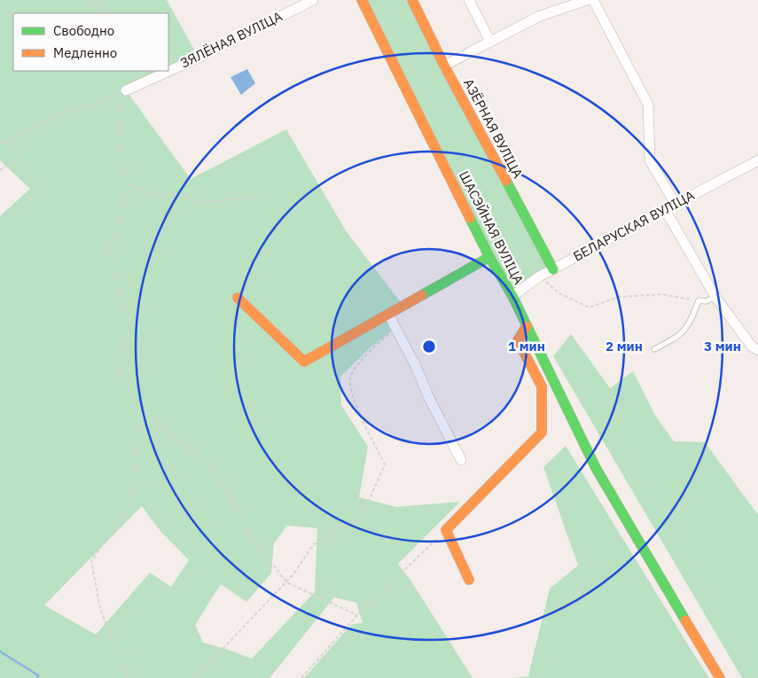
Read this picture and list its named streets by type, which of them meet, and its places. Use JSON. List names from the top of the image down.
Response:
{
  "streets": {
    "street": [
      "ЗЯЛЁНАЯ ВУЛІЦА",
      "АЗЁРНАЯ ВУЛІЦА",
      "БЕЛАРУСКАЯ ВУЛІЦА",
      "ШАСЭЙНАЯ ВУЛІЦА"
    ]
  },
  "crossings": [
    ["АЗЁРНАЯ ВУЛІЦА", "БЕЛАРУСКАЯ ВУЛІЦА"],
    ["БЕЛАРУСКАЯ ВУЛІЦА", "ШАСЭЙНАЯ ВУЛІЦА"]
  ],
  "legend": ["Свободно", "Медленно"],
  "rings": ["1 мин", "2 мин", "3 мин"]
}
